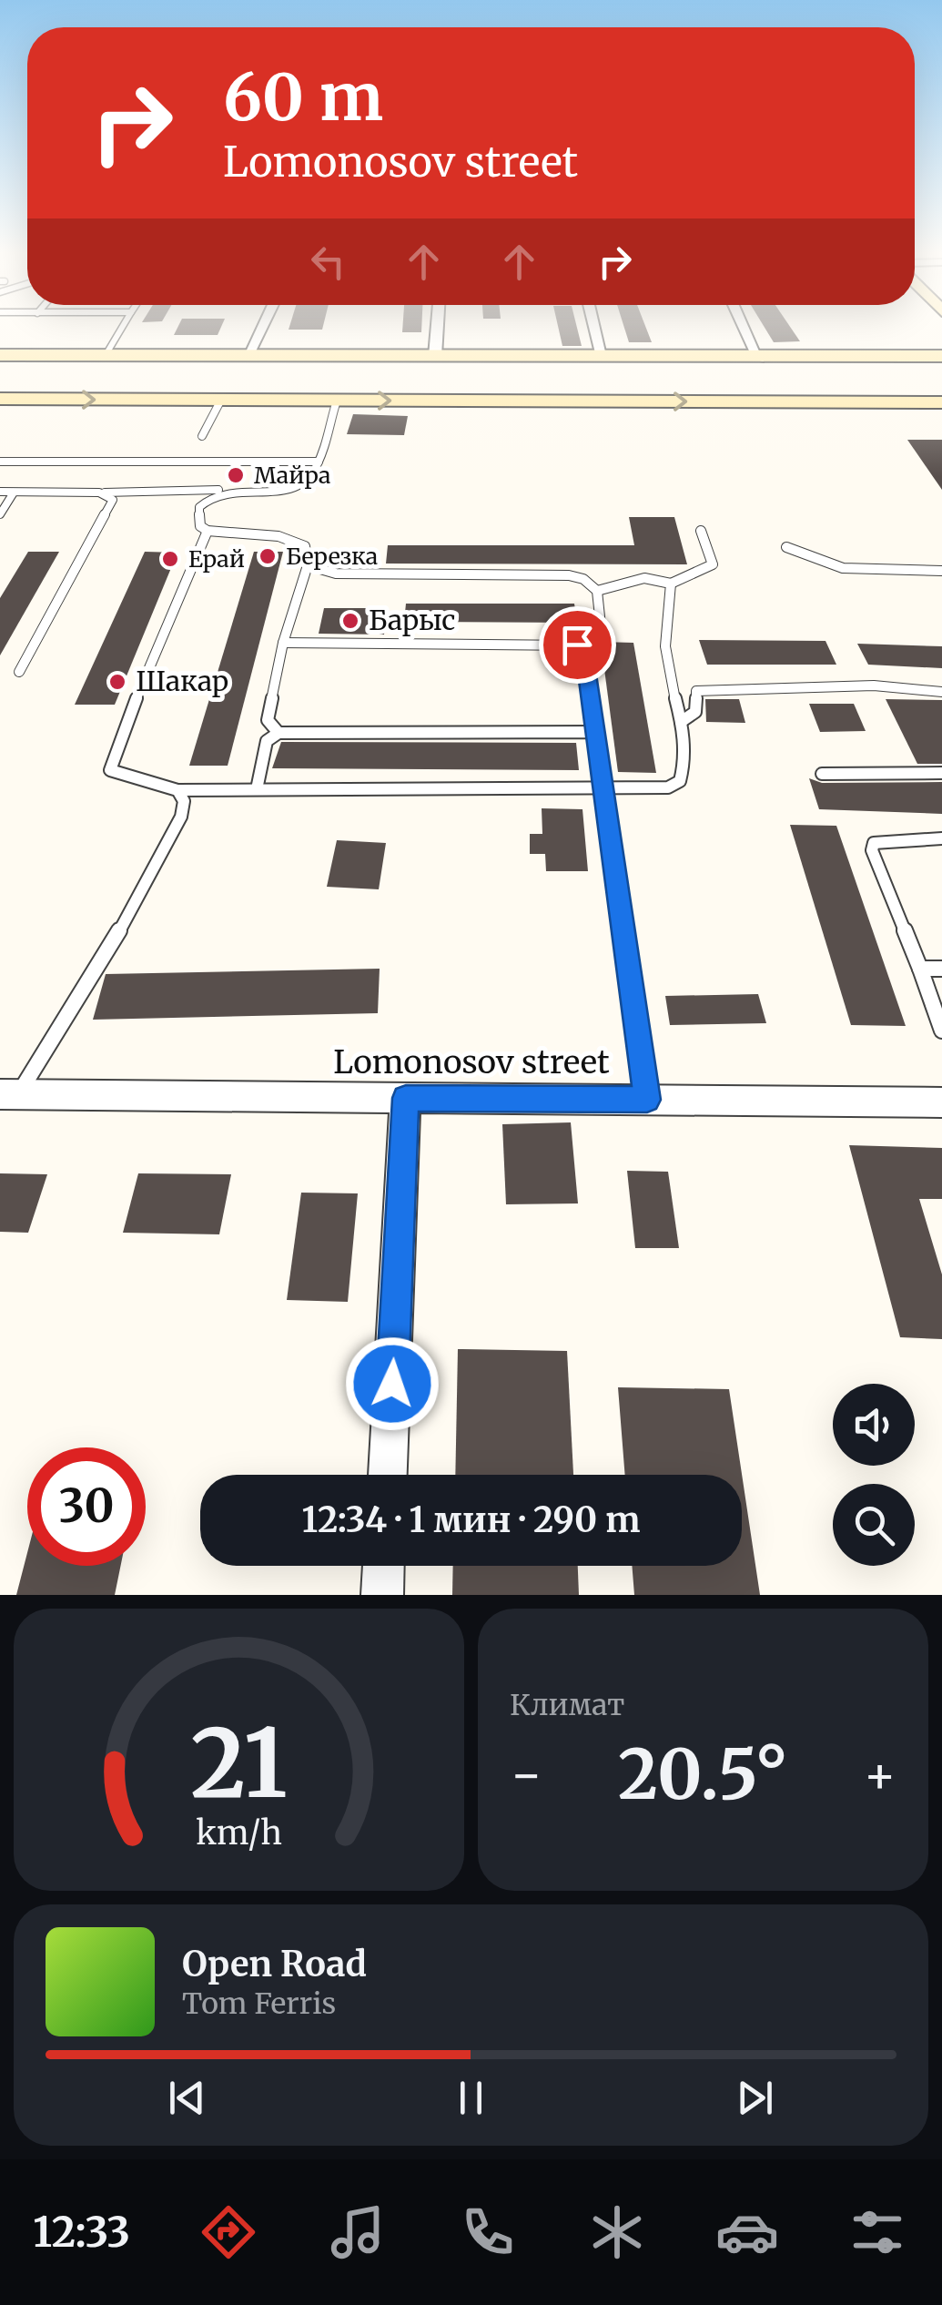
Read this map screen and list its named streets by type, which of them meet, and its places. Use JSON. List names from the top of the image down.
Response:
{
  "streets": {
    "street": ["Lomonosov street"]
  },
  "places": [
    "Майра",
    "Березка",
    "Ерай",
    "Барыс",
    "Шакар"
  ],
  "page": {
    "turn": ["60 m", "Lomonosov street"],
    "limit": "30",
    "trip": "12:34 · 1 мин · 290 m",
    "tile": "Климат",
    "heat": ["−", "20.5°", "+"],
    "song": ["Open Road", "Tom Ferris"],
    "tabs": "12:33",
    "gauge": ["21", "km/h"]
  }
}
